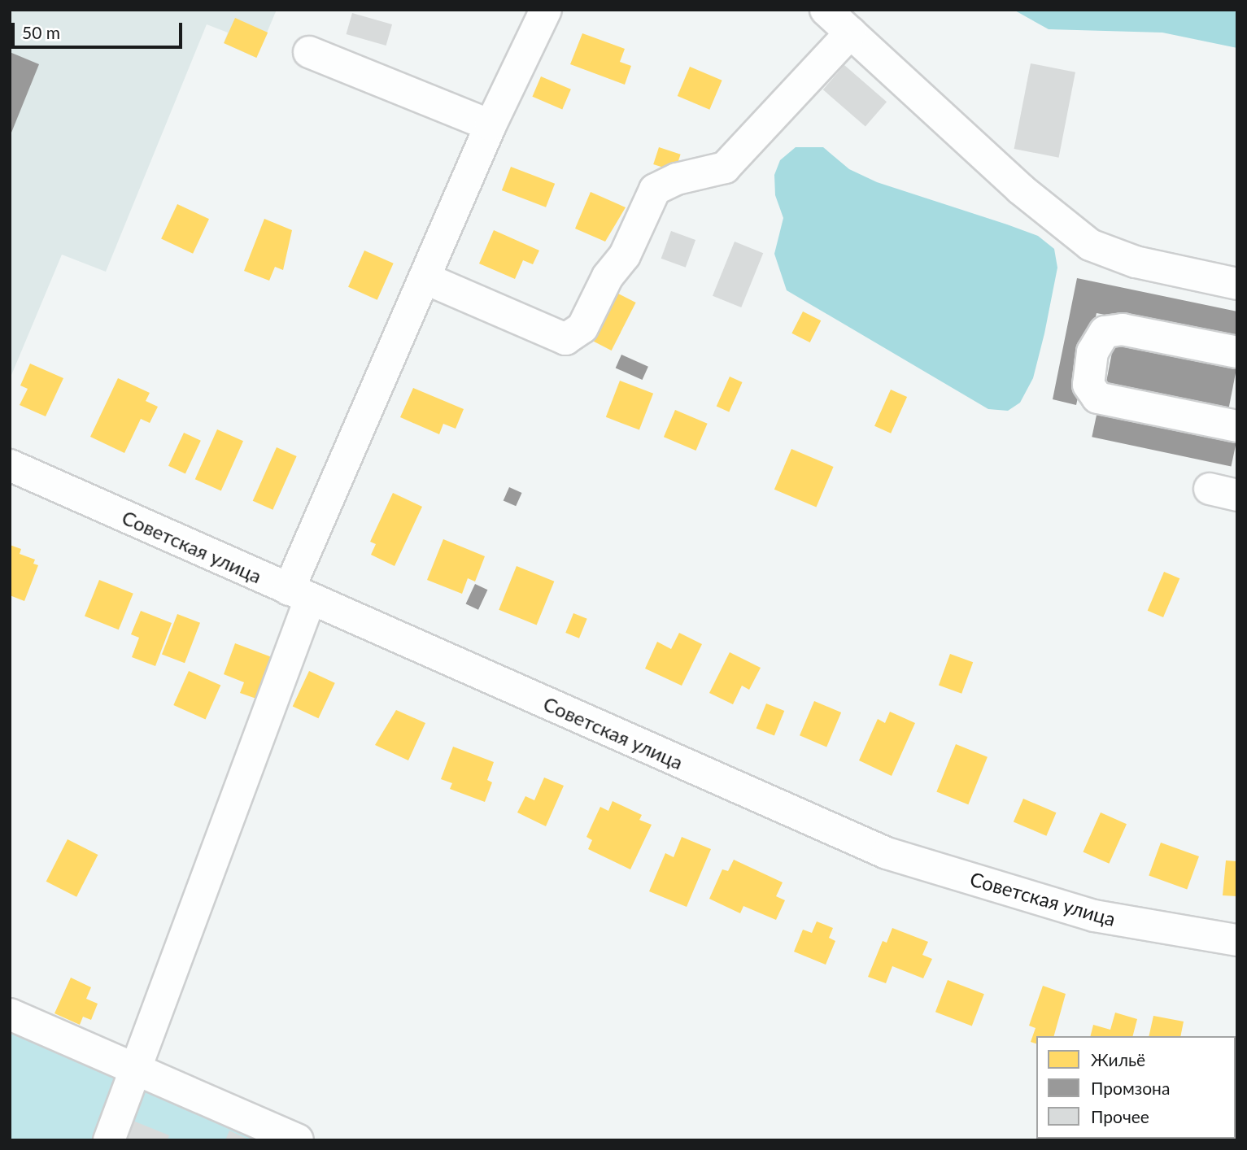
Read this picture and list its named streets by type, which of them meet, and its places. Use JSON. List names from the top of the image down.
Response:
{
  "streets": {
    "street": ["Советская улица"]
  },
  "legend": ["Жильё", "Промзона", "Прочее"],
  "scale_bar": "50 m"
}
